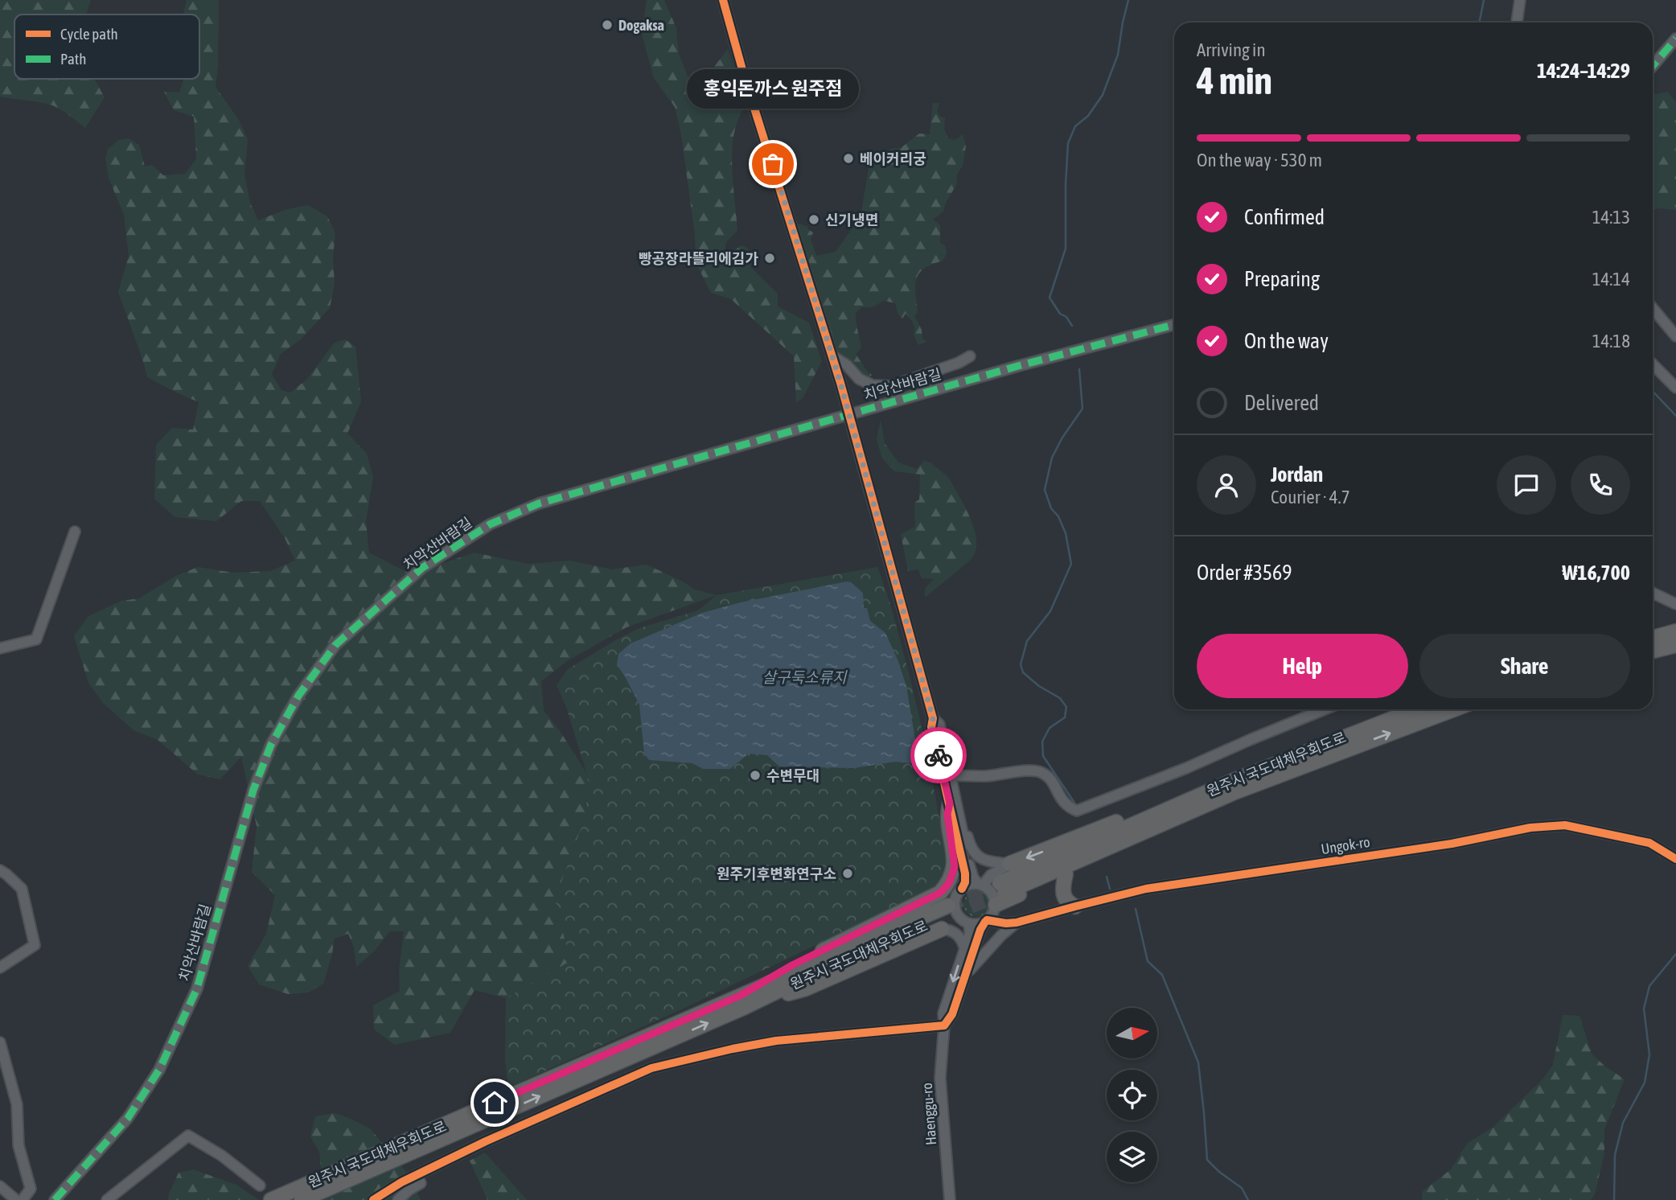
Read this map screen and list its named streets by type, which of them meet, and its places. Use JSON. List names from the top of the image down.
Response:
{
  "streets": {
    "highway": ["원주시 국도대체우회도로"],
    "street": ["치악산바람길", "Ungok-ro", "Haenggu-ro"]
  },
  "crossings": [
    ["원주시 국도대체우회도로", "Haenggu-ro"]
  ],
  "water": ["살구둑소류지"],
  "places": [
    "Dogaksa",
    "베이커리궁",
    "홍익돈까스 원주점",
    "신기냉면",
    "빵공장라뜰리에김가",
    "수변무대",
    "원주기후변화연구소"
  ],
  "legend": ["Cycle path", "Path"],
  "north": "right",
  "page": {
    "heading": ["4 min", "Arriving in", "14:24–14:29"],
    "panel": [
      "Jordan",
      "Courier · 4.7",
      "Order #3569",
      "₩16,700"
    ],
    "bubble": "홍익돈까스 원주점",
    "bar": "On the way · 530 m",
    "list": [
      ["Confirmed", "14:13"],
      ["Preparing", "14:14"],
      ["On the way", "14:18"],
      "Delivered"
    ],
    "buttons": ["Help", "Share"]
  }
}
